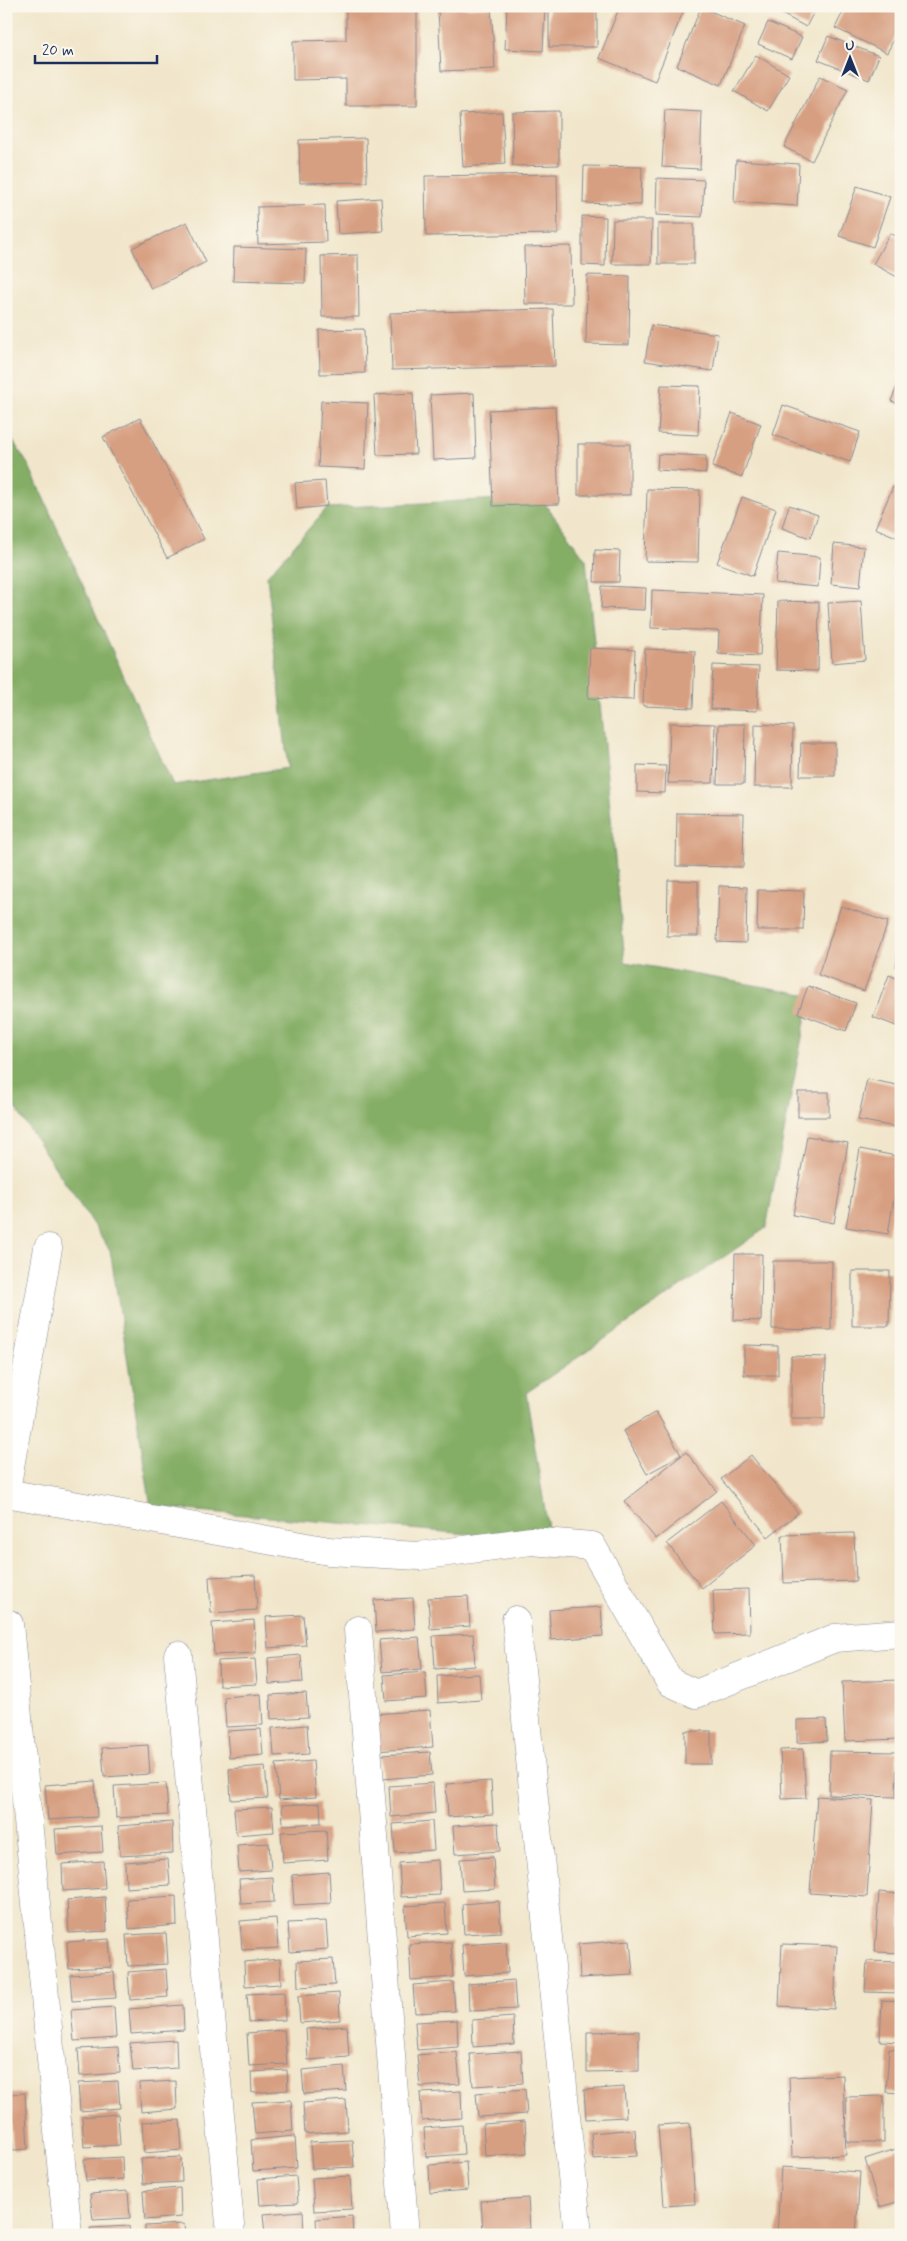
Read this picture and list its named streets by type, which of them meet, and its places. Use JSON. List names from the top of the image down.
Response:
{
  "scale_bar": "20 m",
  "north": "top"
}
